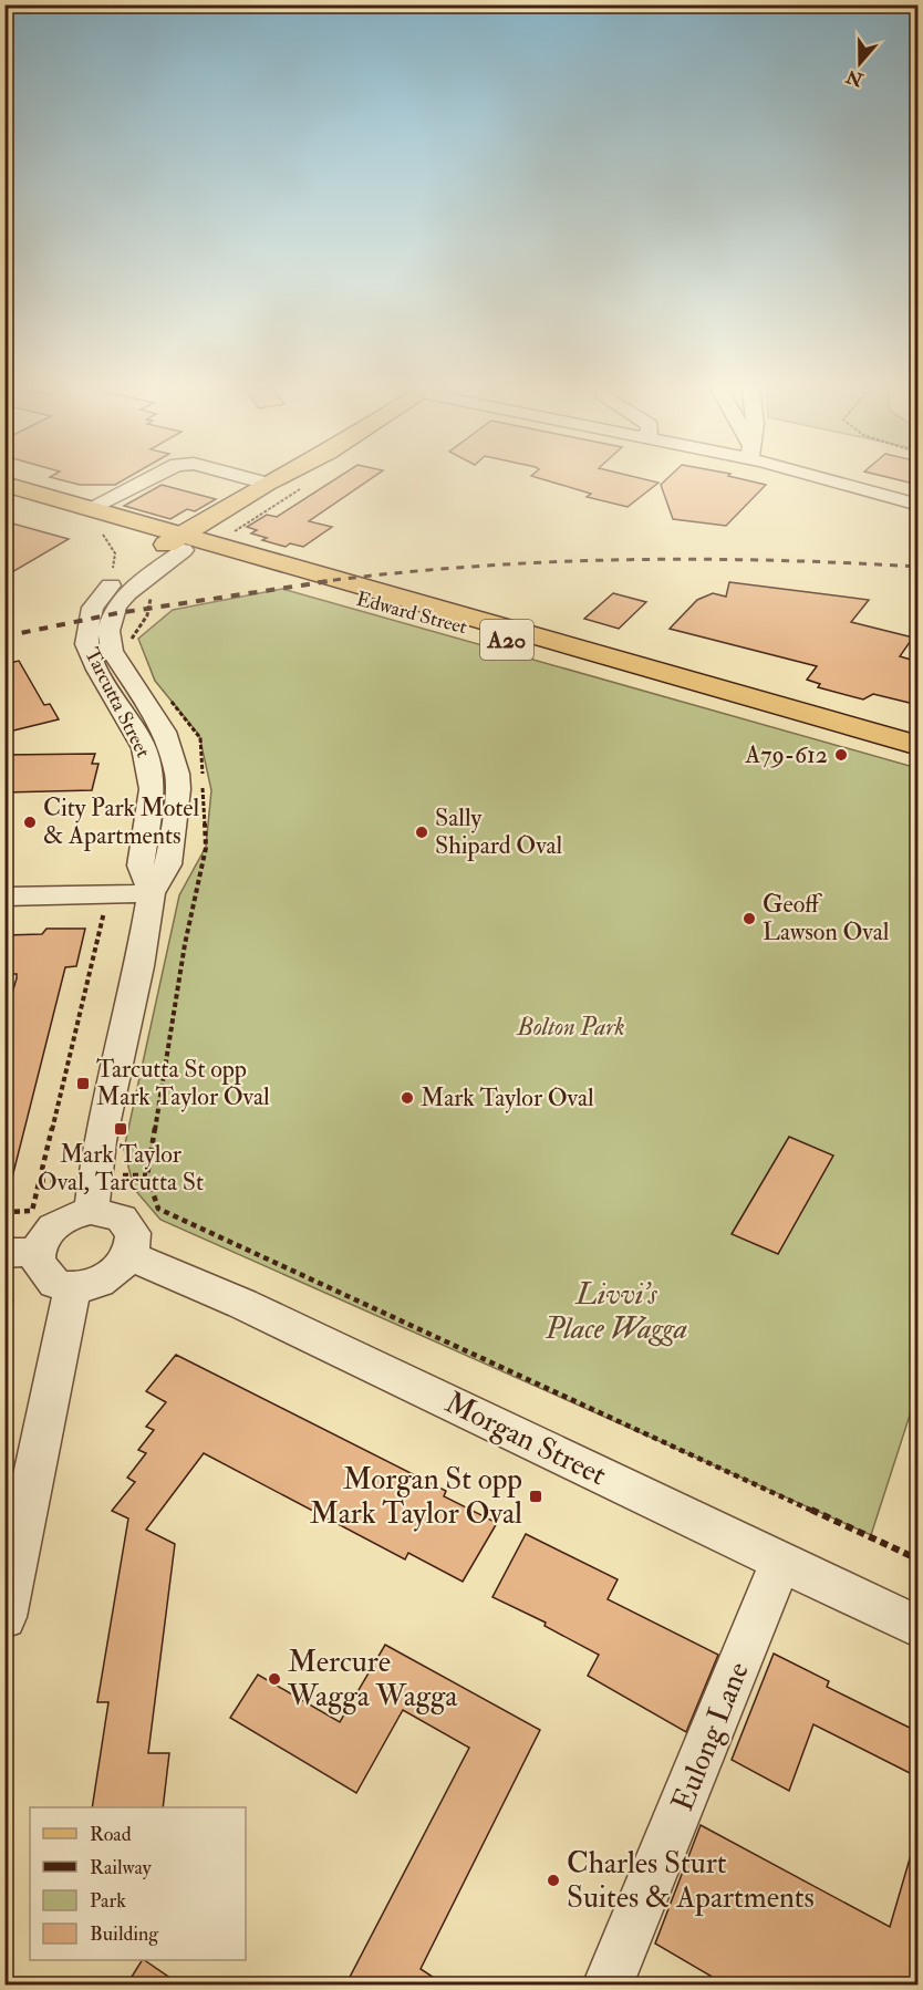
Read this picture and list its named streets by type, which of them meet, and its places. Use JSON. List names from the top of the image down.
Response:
{
  "streets": {
    "main road": ["Edward Street", "A20"],
    "street": ["Tarcutta Street", "Morgan Street", "Eulong Lane"]
  },
  "crossings": [
    ["Edward Street", "A20"],
    ["Edward Street", "Tarcutta Street"],
    ["A20", "Tarcutta Street"],
    ["Morgan Street", "Eulong Lane"]
  ],
  "parks": ["Bolton Park", "Livvi’s Place Wagga"],
  "places": {
    "other": [
      "A79-612",
      "City Park Motel & Apartments",
      "Sally Shipard Oval",
      "Geoff Lawson Oval",
      "Mark Taylor Oval",
      "Mercure Wagga Wagga",
      "Charles Sturt Suites & Apartments"
    ],
    "transit": ["Tarcutta St opp Mark Taylor Oval", "Mark Taylor Oval, Tarcutta St", "Morgan St opp Mark Taylor Oval"]
  },
  "legend": [
    "Road",
    "Railway",
    "Park",
    "Building"
  ],
  "north": "bottom"
}
